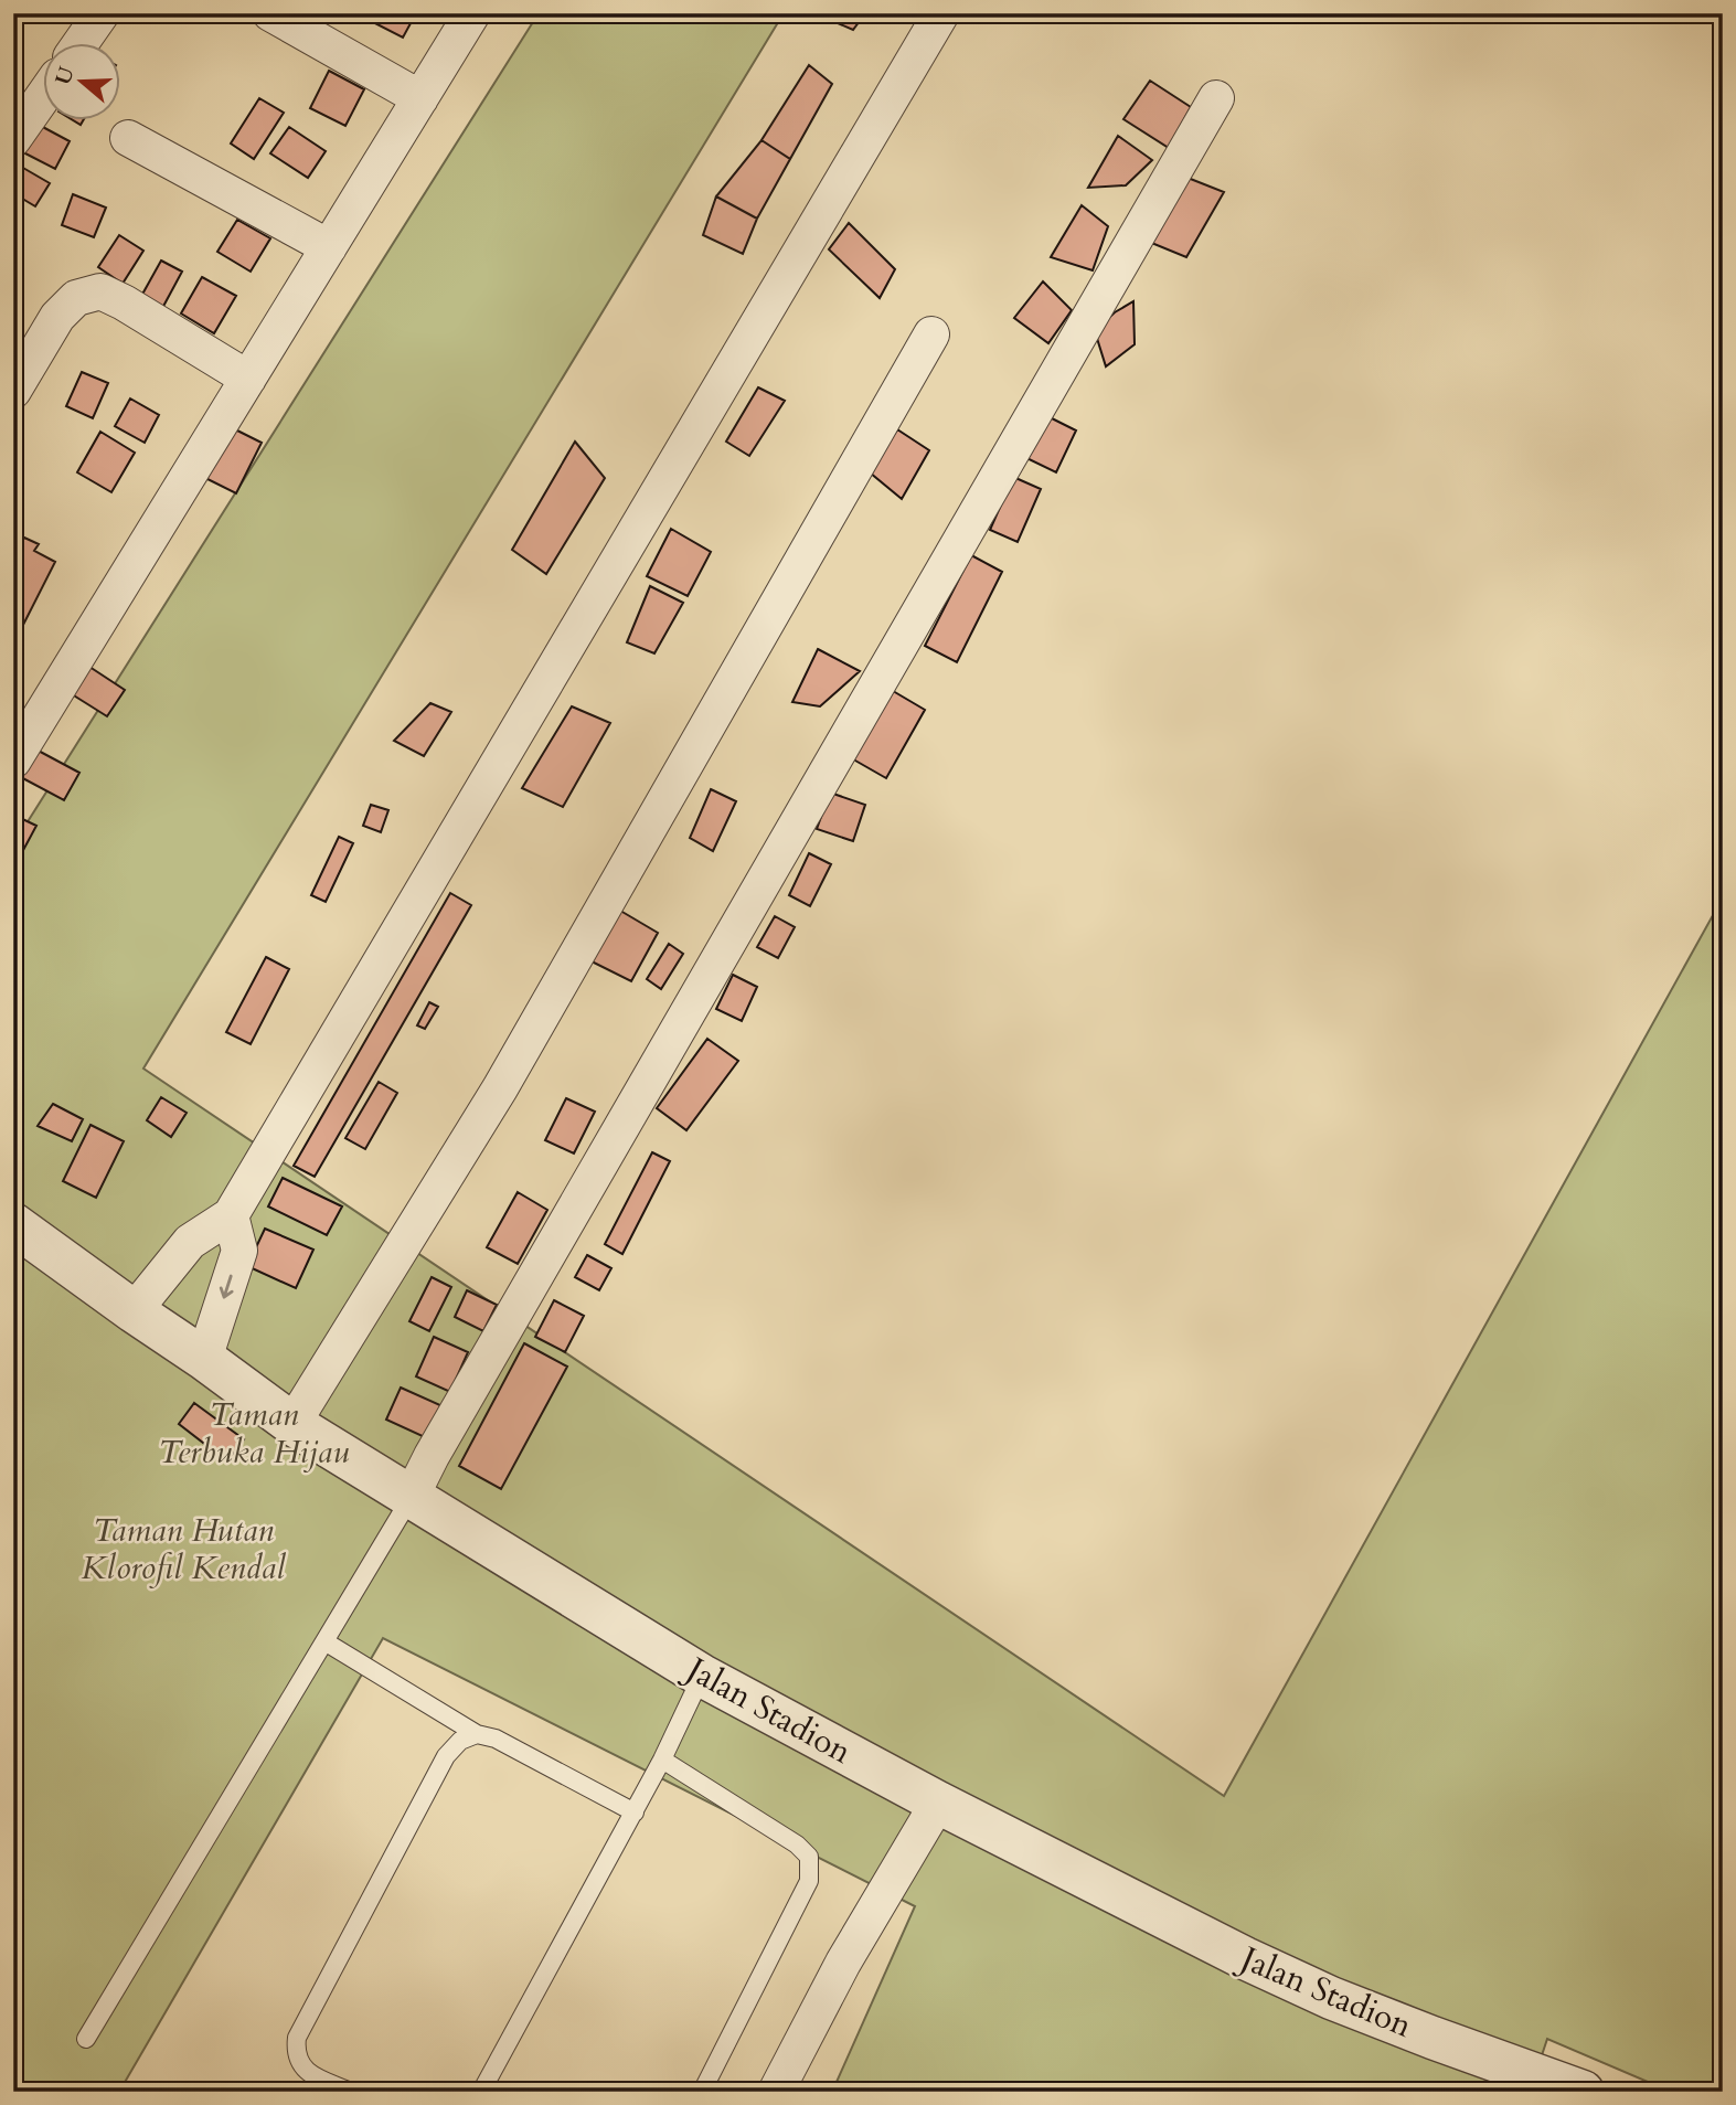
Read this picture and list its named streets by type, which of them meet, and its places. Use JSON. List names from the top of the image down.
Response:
{
  "streets": {
    "street": ["Jalan Stadion"]
  },
  "parks": ["Taman Terbuka Hijau", "Taman Hutan Klorofil Kendal"],
  "north": "left"
}
